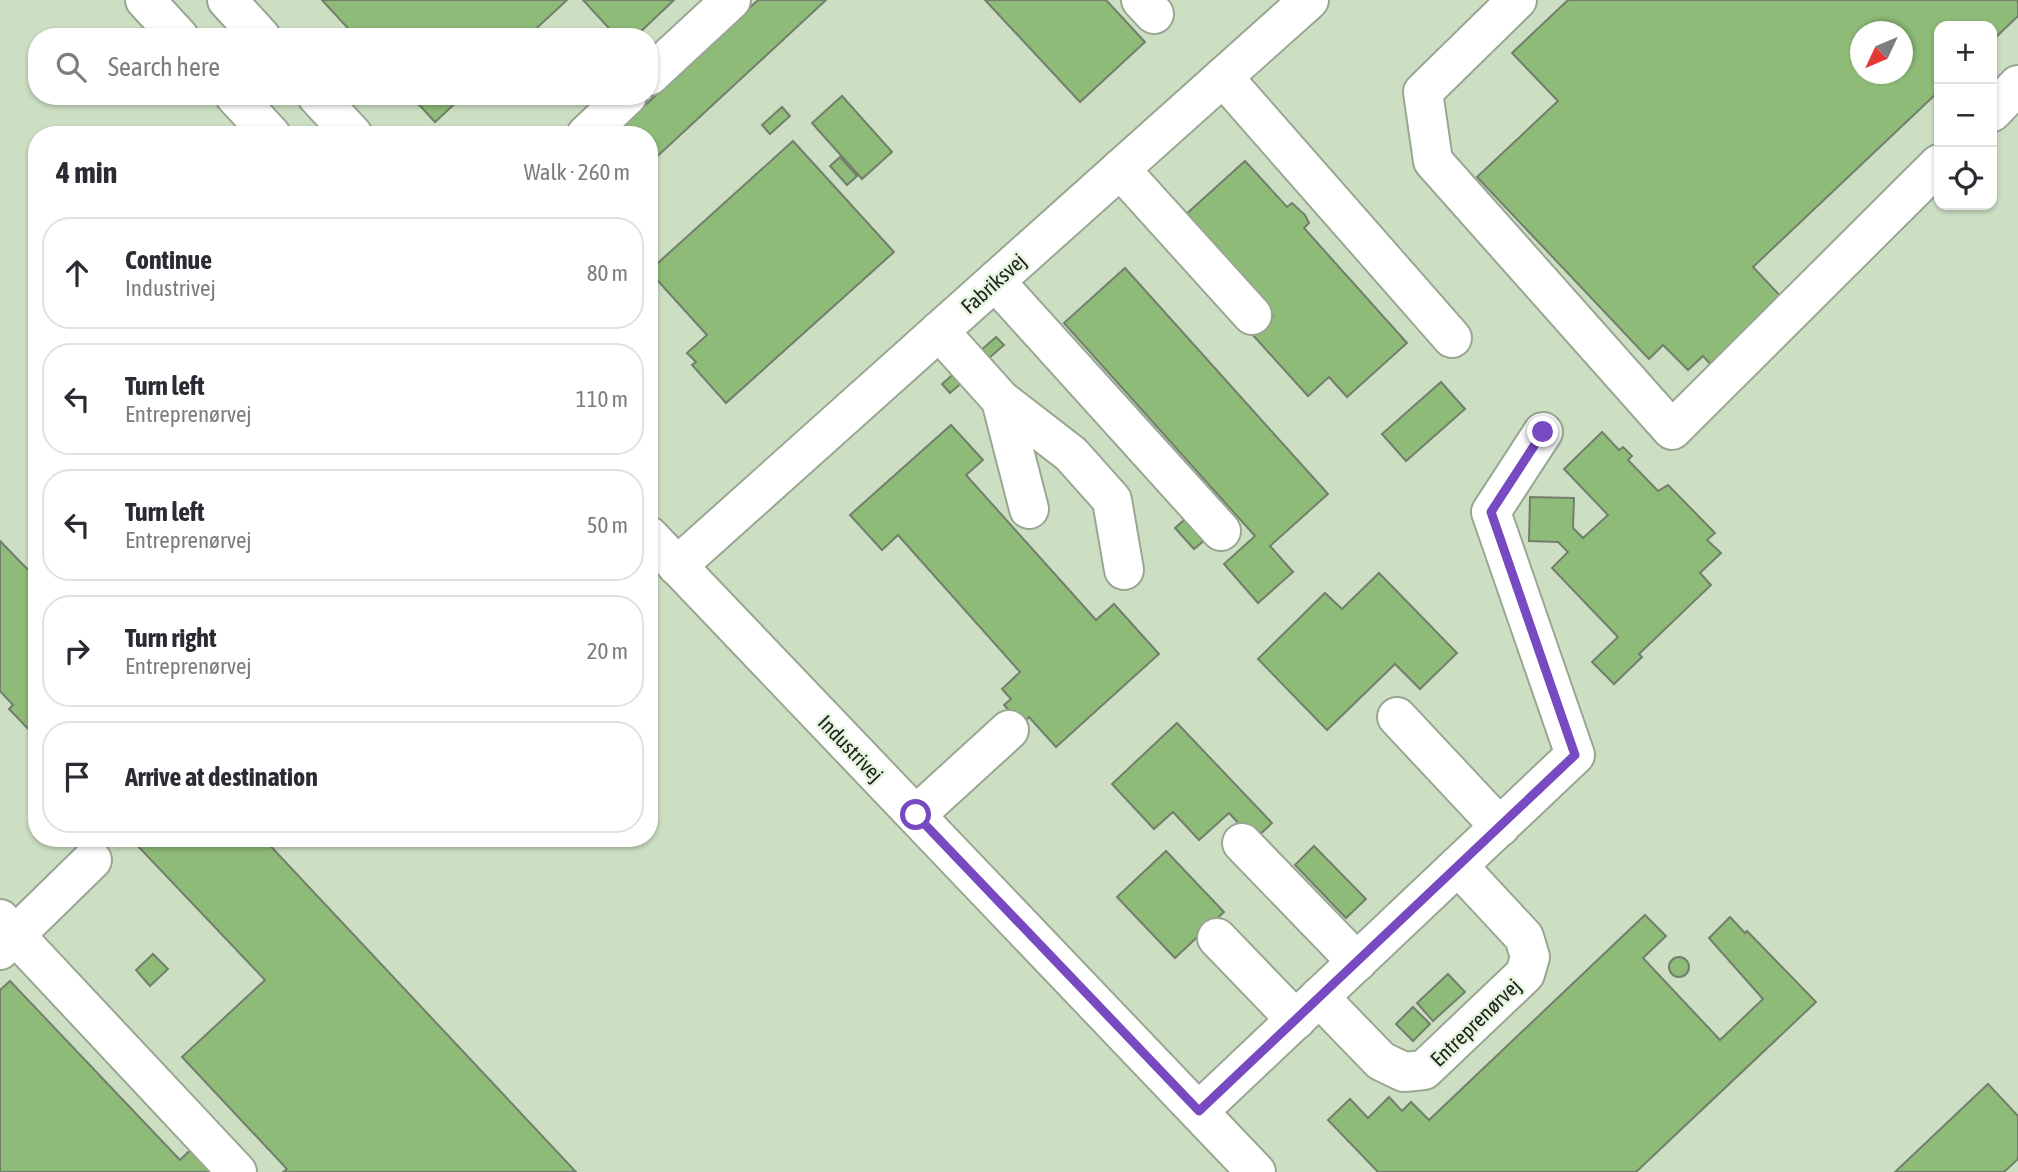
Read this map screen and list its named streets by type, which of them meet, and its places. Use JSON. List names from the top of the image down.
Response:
{
  "streets": {
    "street": ["Fabriksvej", "Industrivej", "Entreprenørvej"]
  },
  "crossings": [
    ["Fabriksvej", "Industrivej"]
  ],
  "north": "bottom left",
  "page": {
    "map_buttons": ["+", "−"],
    "search": "Search here",
    "heading": ["4 min", "Walk · 260 m"],
    "list": [
      ["Continue", "Industrivej", "80 m"],
      ["Turn left", "Entreprenørvej", "110 m"],
      ["Turn left", "Entreprenørvej", "50 m"],
      ["Turn right", "Entreprenørvej", "20 m"],
      "Arrive at destination"
    ]
  }
}
